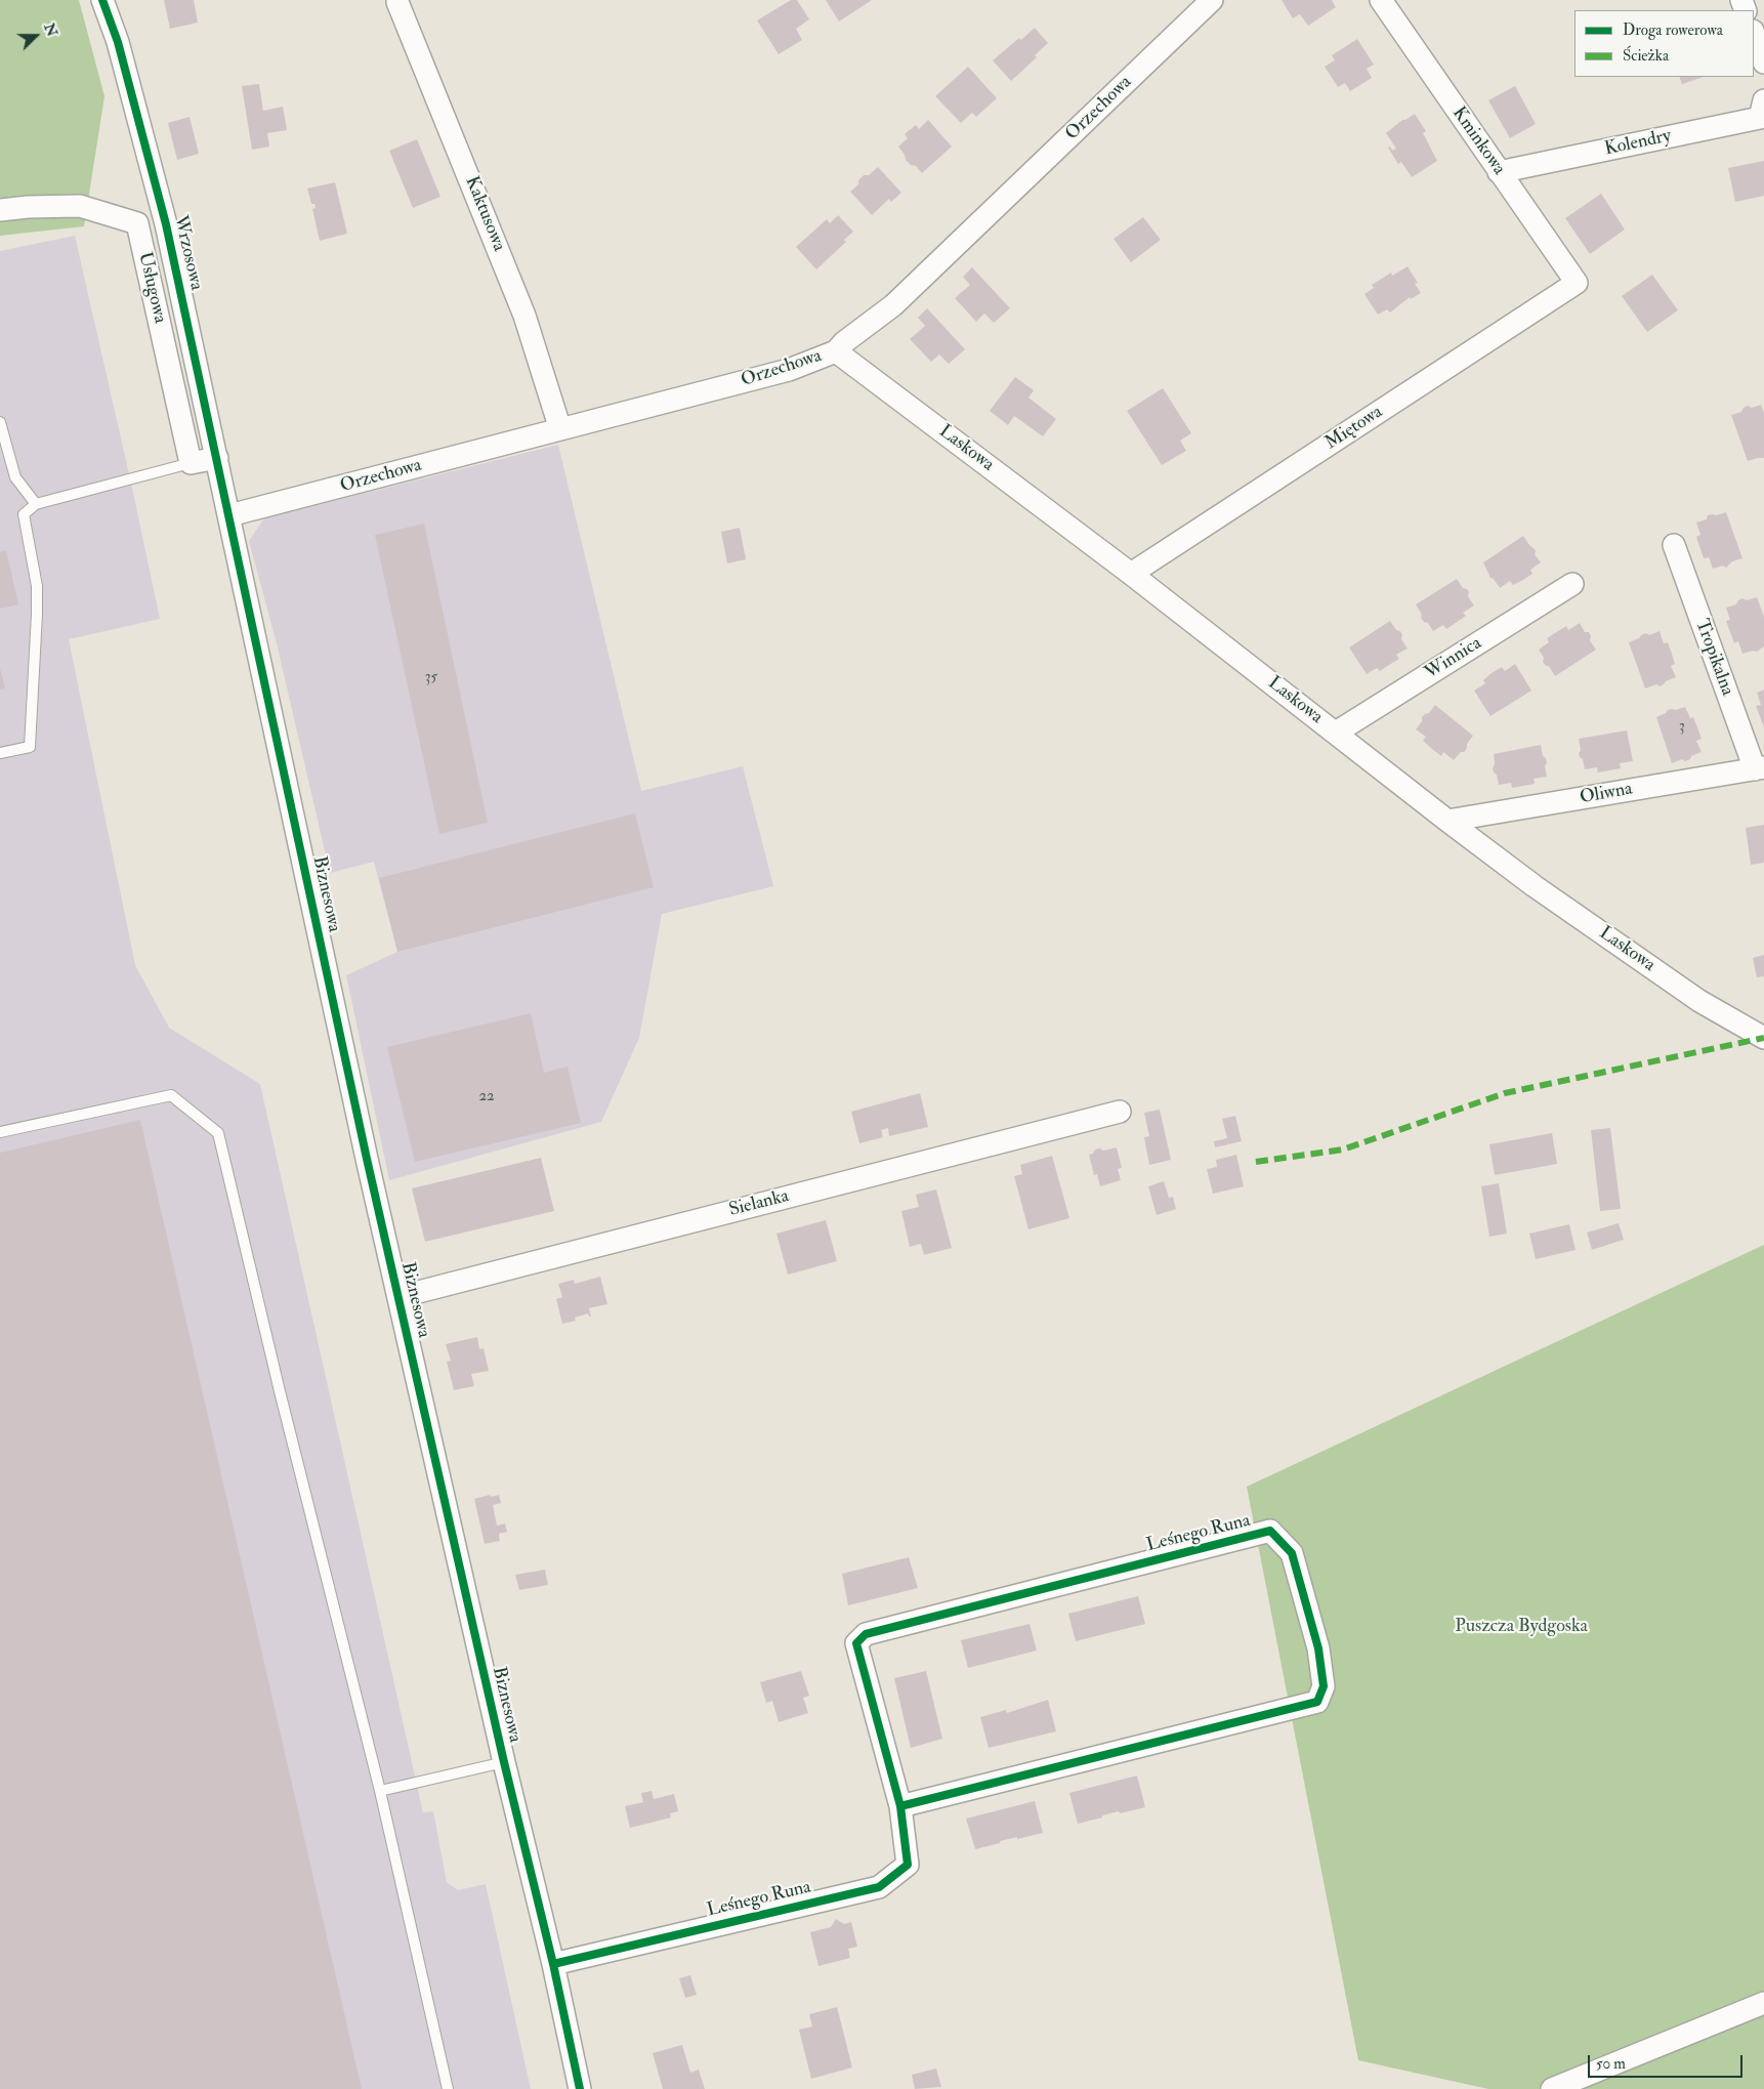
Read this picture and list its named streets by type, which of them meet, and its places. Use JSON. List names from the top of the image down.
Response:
{
  "streets": {
    "street": [
      "Orzechowa",
      "Kminkowa",
      "Kolendry",
      "Kaktusowa",
      "Wrzosowa",
      "Usługowa",
      "Miętowa",
      "Laskowa",
      "Tropikalna",
      "Winnica",
      "Oliwna",
      "Biznesowa",
      "Sielanka",
      "Leśnego Runa"
    ]
  },
  "crossings": [
    ["Orzechowa", "Kaktusowa"],
    ["Orzechowa", "Wrzosowa"],
    ["Orzechowa", "Laskowa"],
    ["Orzechowa", "Biznesowa"],
    ["Kminkowa", "Kolendry"],
    ["Kminkowa", "Miętowa"],
    ["Wrzosowa", "Biznesowa"],
    ["Miętowa", "Laskowa"],
    ["Laskowa", "Winnica"],
    ["Laskowa", "Oliwna"],
    ["Tropikalna", "Oliwna"],
    ["Biznesowa", "Sielanka"],
    ["Biznesowa", "Leśnego Runa"]
  ],
  "parks": ["Puszcza Bydgoska"],
  "house_numbers": ["35", "3", "22"],
  "legend": ["Droga rowerowa", "Ścieżka"],
  "scale_bar": "50 m",
  "north": "right"
}
